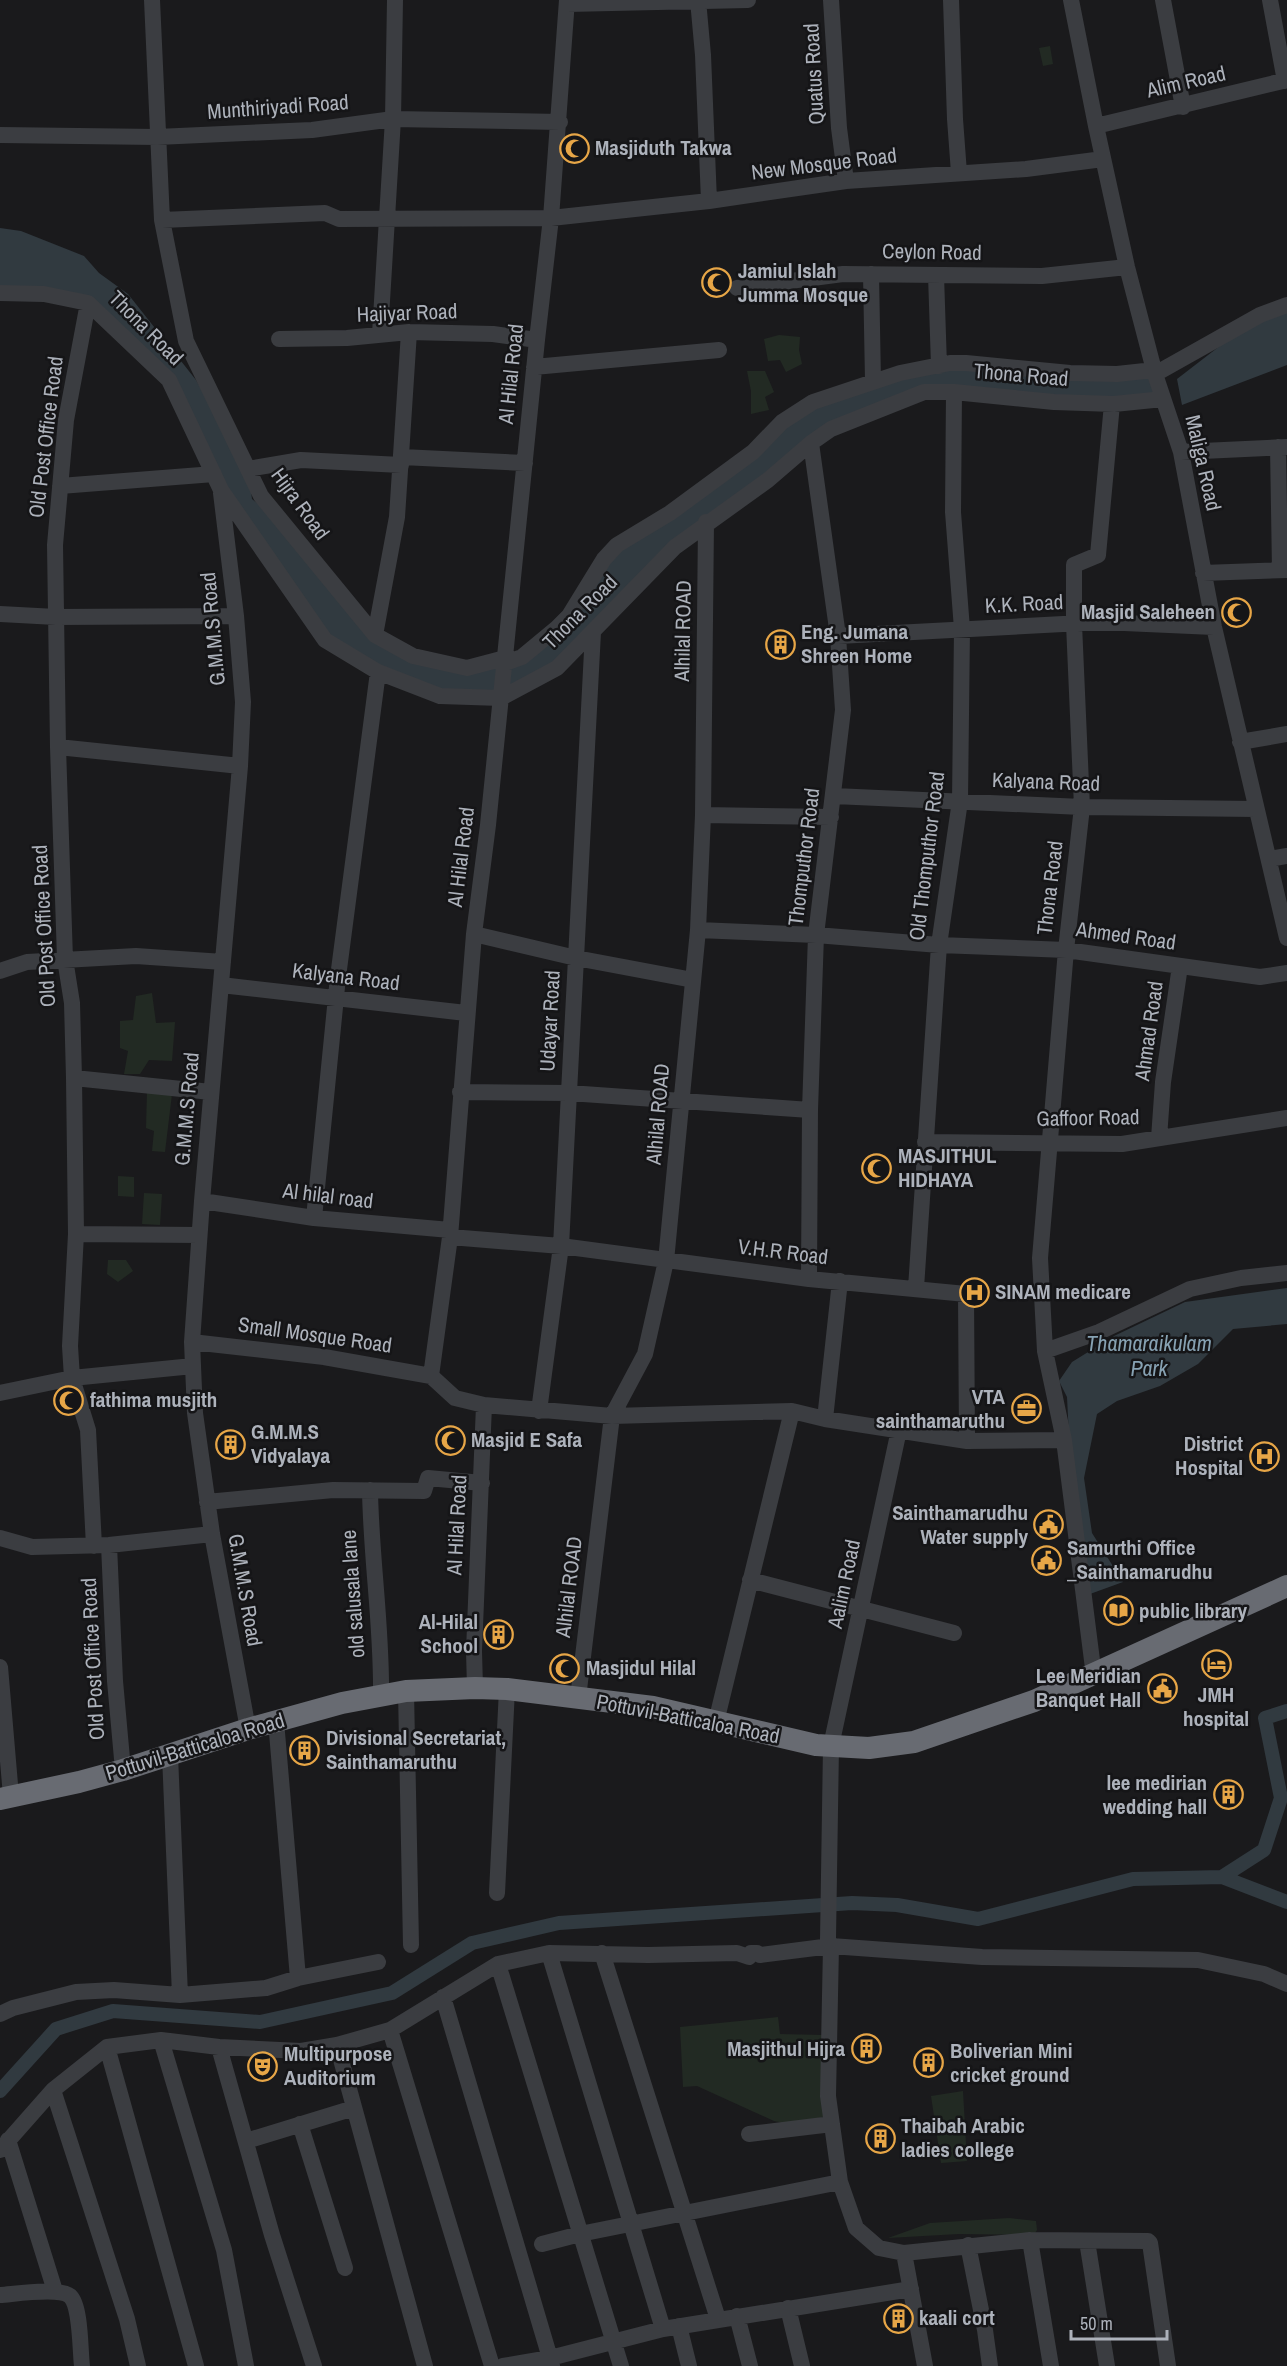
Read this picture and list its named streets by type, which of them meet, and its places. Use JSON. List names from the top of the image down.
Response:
{
  "streets": {
    "highway": ["Pottuvil-Batticaloa Road"],
    "street": [
      "Quatus Road",
      "Alim Road",
      "Munthiriyadi Road",
      "New Mosque Road",
      "Ceylon Road",
      "Hajiyar Road",
      "Thona Road",
      "Al Hilal Road",
      "Old Post Office Road",
      "Maliga Road",
      "Hijra Road",
      "K.K. Road",
      "G.M.M.S Road",
      "Alhilal ROAD",
      "Kalyana Road",
      "Old Thomputhor Road",
      "Thomputhor Road",
      "Ahmed Road",
      "Udayar Road",
      "Ahmad Road",
      "Gaffoor Road",
      "Al hilal road",
      "V.H.R Road",
      "Small Mosque Road",
      "Aalim Road",
      "old salusala lane"
    ]
  },
  "crossings": [
    ["Quatus Road", "New Mosque Road"],
    ["Alim Road", "Maliga Road"],
    ["Munthiriyadi Road", "Al Hilal Road"],
    ["Munthiriyadi Road", "Hijra Road"],
    ["New Mosque Road", "Al Hilal Road"],
    ["New Mosque Road", "Maliga Road"],
    ["Ceylon Road", "Maliga Road"],
    ["Hajiyar Road", "Al Hilal Road"],
    ["Thona Road", "Al Hilal Road"],
    ["Thona Road", "Old Post Office Road"],
    ["Thona Road", "Maliga Road"],
    ["Thona Road", "K.K. Road"],
    ["Thona Road", "G.M.M.S Road"],
    ["Thona Road", "Alhilal ROAD"],
    ["Thona Road", "Kalyana Road"],
    ["Thona Road", "Old Thomputhor Road"],
    ["Thona Road", "Thomputhor Road"],
    ["Thona Road", "Ahmed Road"],
    ["Thona Road", "Udayar Road"],
    ["Thona Road", "Gaffoor Road"],
    ["Thona Road", "Pottuvil-Batticaloa Road"],
    ["Al Hilal Road", "Hijra Road"],
    ["Al Hilal Road", "Kalyana Road"],
    ["Al Hilal Road", "Al hilal road"],
    ["Al Hilal Road", "V.H.R Road"],
    ["Al Hilal Road", "Small Mosque Road"],
    ["Al Hilal Road", "Pottuvil-Batticaloa Road"],
    ["Old Post Office Road", "Pottuvil-Batticaloa Road"],
    ["Maliga Road", "Hijra Road"],
    ["Maliga Road", "K.K. Road"],
    ["Maliga Road", "Kalyana Road"],
    ["K.K. Road", "Old Thomputhor Road"],
    ["K.K. Road", "Thomputhor Road"],
    ["G.M.M.S Road", "Kalyana Road"],
    ["G.M.M.S Road", "Al hilal road"],
    ["G.M.M.S Road", "Small Mosque Road"],
    ["G.M.M.S Road", "Pottuvil-Batticaloa Road"],
    ["Alhilal ROAD", "Ahmed Road"],
    ["Alhilal ROAD", "V.H.R Road"],
    ["Alhilal ROAD", "Pottuvil-Batticaloa Road"],
    ["Kalyana Road", "Old Thomputhor Road"],
    ["Kalyana Road", "Thomputhor Road"],
    ["Old Thomputhor Road", "Ahmed Road"],
    ["Old Thomputhor Road", "Gaffoor Road"],
    ["Old Thomputhor Road", "V.H.R Road"],
    ["Thomputhor Road", "Ahmed Road"],
    ["Thomputhor Road", "V.H.R Road"],
    ["Ahmed Road", "Ahmad Road"],
    ["Udayar Road", "V.H.R Road"],
    ["Ahmad Road", "Gaffoor Road"],
    ["Al hilal road", "V.H.R Road"],
    ["Aalim Road", "Pottuvil-Batticaloa Road"],
    ["old salusala lane", "Pottuvil-Batticaloa Road"]
  ],
  "water": ["Thamaraikulam Park"],
  "places": {
    "mosque": [
      "Masjiduth Takwa",
      "Jamiul Islah Jumma Mosque",
      "Masjid Saleheen",
      "MASJITHUL HIDHAYA",
      "fathima musjith",
      "Masjid E Safa",
      "Masjidul Hilal"
    ],
    "building": [
      "Eng. Jumana Shreen Home",
      "G.M.M.S Vidyalaya",
      "Al-Hilal School",
      "Divisional Secretariat, Sainthamaruthu",
      "lee medirian wedding hall",
      "Masjithul Hijra",
      "Boliverian Mini cricket ground",
      "Thaibah Arabic ladies college",
      "kaali cort"
    ],
    "hospital": ["SINAM medicare", "District Hospital"],
    "office": ["VTA sainthamaruthu"],
    "public building": ["Sainthamarudhu Water supply", "Samurthi Office _Sainthamarudhu", "Lee Meridian Banquet Hall"],
    "library": ["public library"],
    "hotel": ["JMH hospital"],
    "theatre": ["Multipurpose Auditorium"]
  },
  "scale_bar": "50 m"
}
